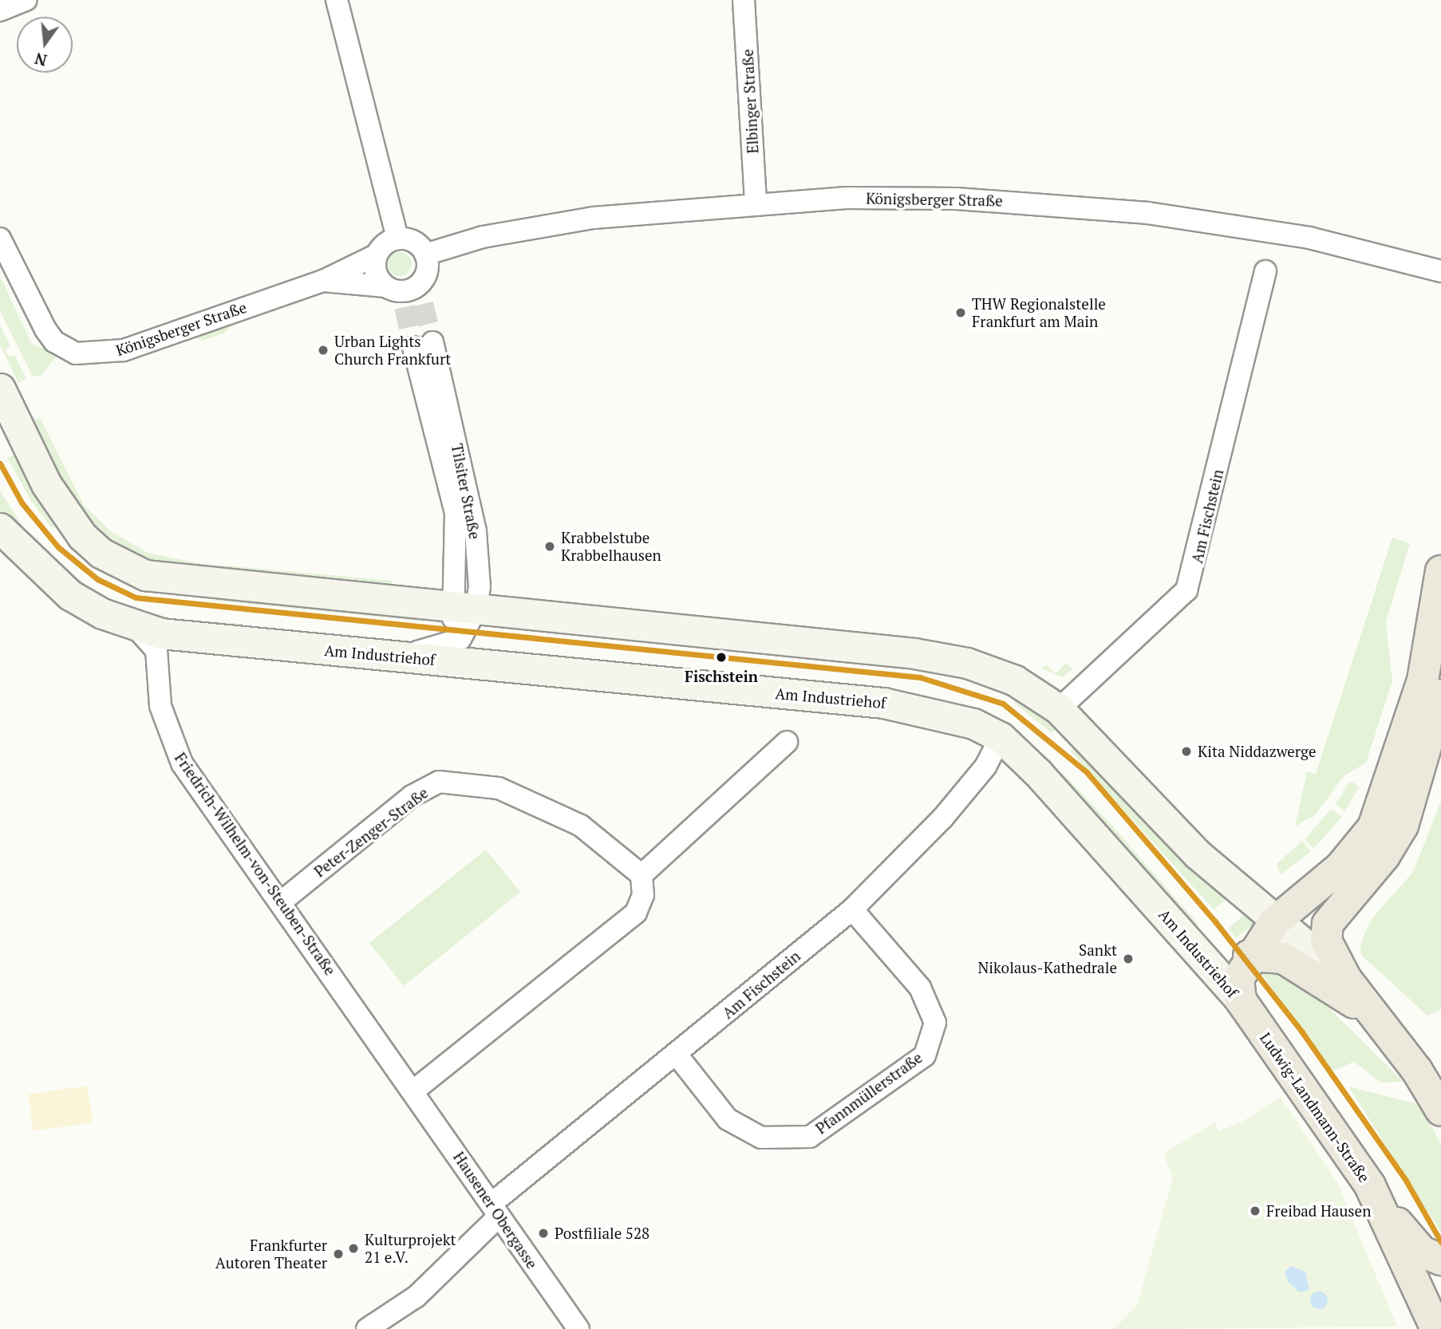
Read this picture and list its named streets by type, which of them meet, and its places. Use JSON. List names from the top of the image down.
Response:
{
  "streets": {
    "main road": ["Am Industriehof", "Friedrich-Wilhelm-von-Steuben-Straße", "Ludwig-Landmann-Straße"],
    "street": [
      "Elbinger Straße",
      "Königsberger Straße",
      "Tilsiter Straße",
      "Am Fischstein",
      "Peter-Zenger-Straße",
      "Pfannmüllerstraße",
      "Hausener Obergasse"
    ]
  },
  "crossings": [
    ["Elbinger Straße", "Königsberger Straße"],
    ["Am Fischstein", "Am Industriehof"],
    ["Am Fischstein", "Pfannmüllerstraße"],
    ["Am Fischstein", "Hausener Obergasse"],
    ["Am Industriehof", "Friedrich-Wilhelm-von-Steuben-Straße"],
    ["Am Industriehof", "Ludwig-Landmann-Straße"],
    ["Peter-Zenger-Straße", "Friedrich-Wilhelm-von-Steuben-Straße"],
    ["Friedrich-Wilhelm-von-Steuben-Straße", "Hausener Obergasse"]
  ],
  "places": [
    "THW Regionalstelle Frankfurt am Main",
    "Urban Lights Church Frankfurt",
    "Krabbelstube Krabbelhausen",
    "Fischstein",
    "Kita Niddazwerge",
    "Sankt Nikolaus-Kathedrale",
    "Freibad Hausen",
    "Postfiliale 528",
    "Kulturprojekt 21 e.V.",
    "Frankfurter Autoren Theater"
  ],
  "north": "bottom"
}
